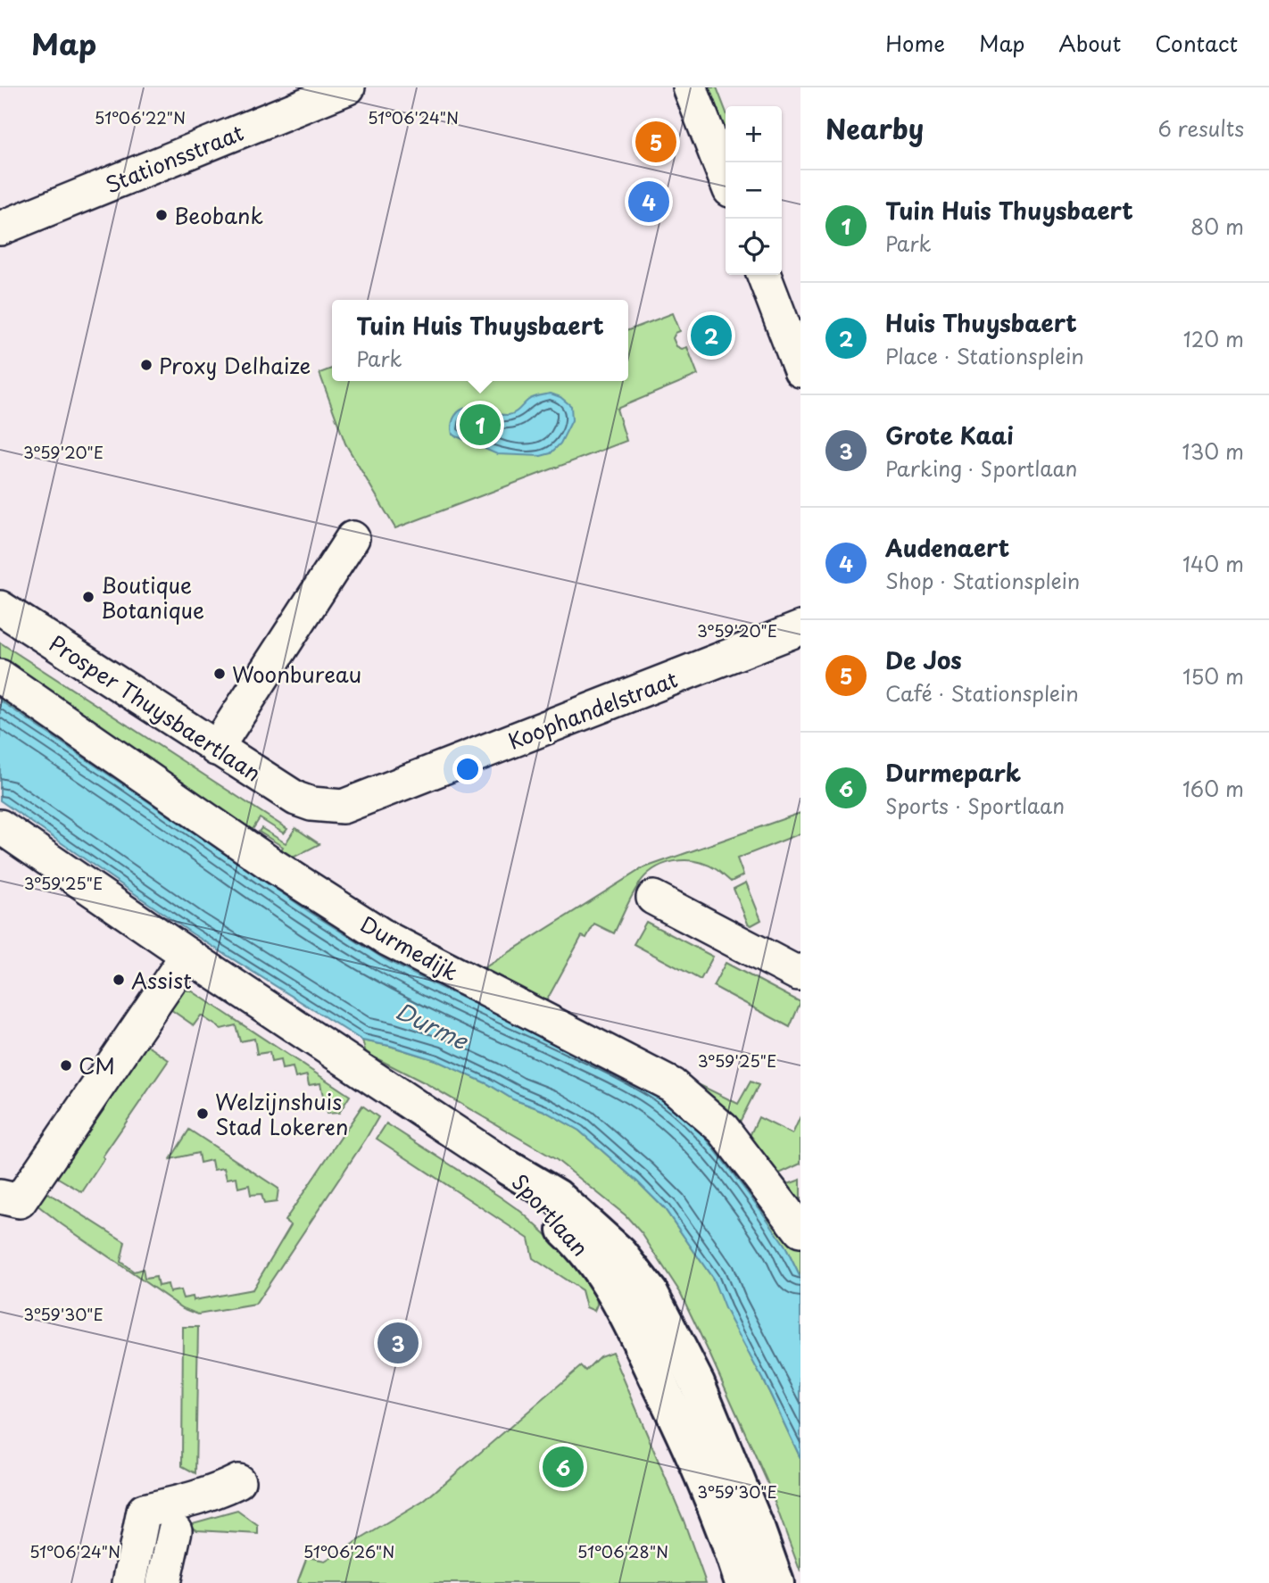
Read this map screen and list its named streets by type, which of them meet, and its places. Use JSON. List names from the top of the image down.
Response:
{
  "streets": {
    "main road": ["Sportlaan"],
    "street": [
      "Stationsstraat",
      "Prosper Thuysbaertlaan",
      "Koophandelstraat",
      "Durmedijk"
    ]
  },
  "crossings": [
    ["Prosper Thuysbaertlaan", "Koophandelstraat"]
  ],
  "water": ["Durme"],
  "places": [
    "Beobank",
    "Proxy Delhaize",
    "Boutique Botanique",
    "Woonbureau",
    "Assist",
    "CM",
    "Welzijnshuis Stad Lokeren"
  ],
  "page": {
    "header": "Map",
    "nav": [
      "Home",
      "Map",
      "About",
      "Contact"
    ],
    "heading": ["Nearby", "6 results"],
    "map_buttons": ["+", "−"],
    "pins": [
      "5",
      "4",
      "2",
      "1",
      "3",
      "6"
    ],
    "list": [
      {
        "mark": "1",
        "name": "Tuin Huis Thuysbaert",
        "note": "Park",
        "value": "80 m"
      },
      {
        "mark": "2",
        "name": "Huis Thuysbaert",
        "note": "Place · Stationsplein",
        "value": "120 m"
      },
      {
        "mark": "3",
        "name": "Grote Kaai",
        "note": "Parking · Sportlaan",
        "value": "130 m"
      },
      {
        "mark": "4",
        "name": "Audenaert",
        "note": "Shop · Stationsplein",
        "value": "140 m"
      },
      {
        "mark": "5",
        "name": "De Jos",
        "note": "Café · Stationsplein",
        "value": "150 m"
      },
      {
        "mark": "6",
        "name": "Durmepark",
        "note": "Sports · Sportlaan",
        "value": "160 m"
      }
    ],
    "popup": ["Tuin Huis Thuysbaert", "Park"]
  },
  "coordinates": [
    "51°06'22\"N",
    "51°06'24\"N",
    "3°59'20\"E",
    "3°59'25\"E",
    "3°59'30\"E",
    "51°06'26\"N",
    "51°06'28\"N"
  ]
}
